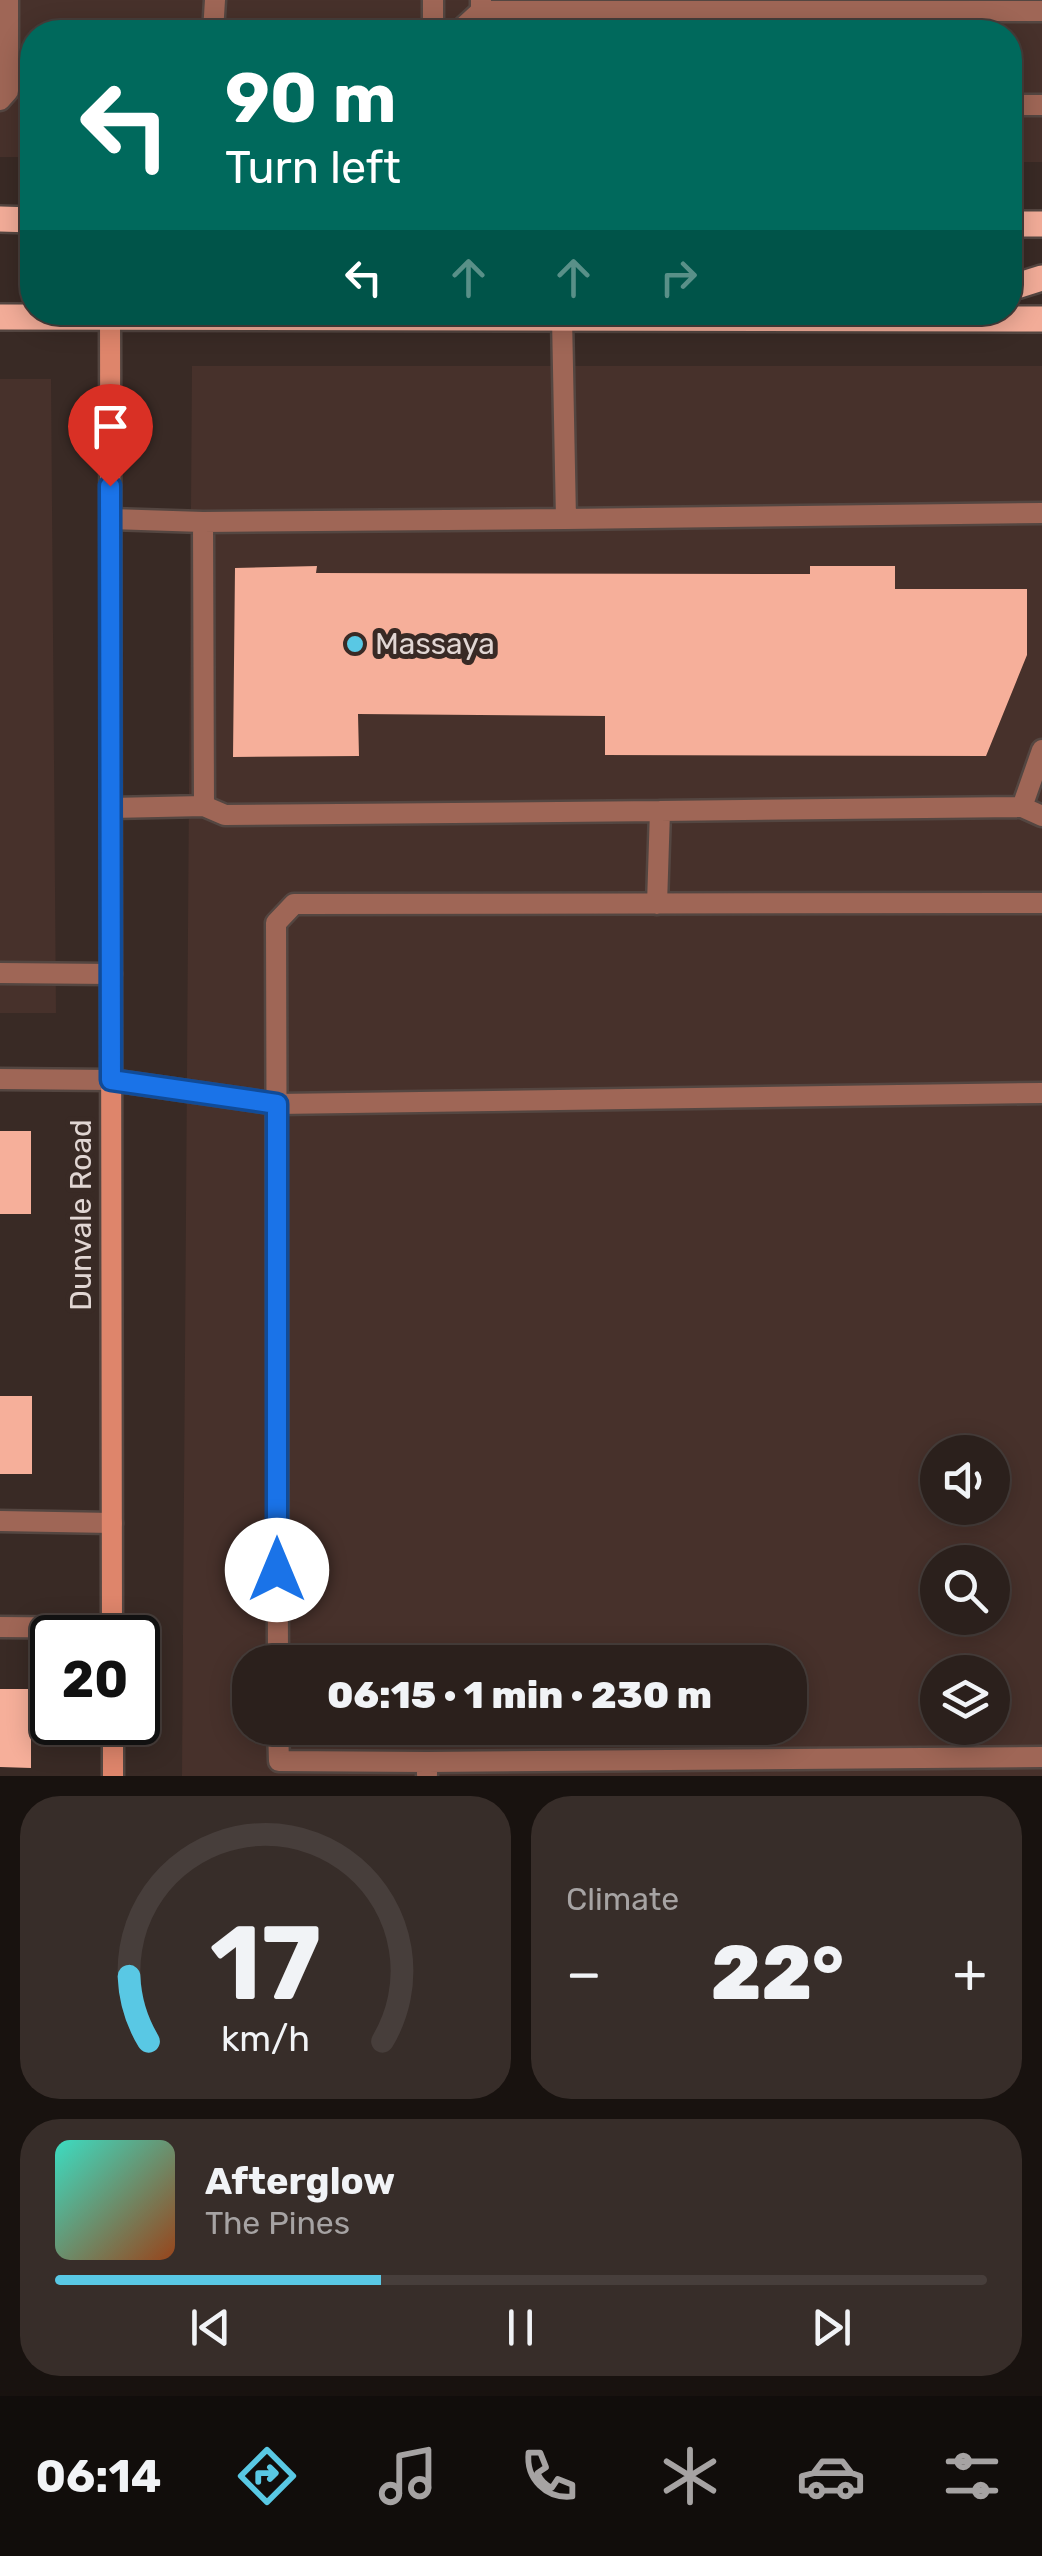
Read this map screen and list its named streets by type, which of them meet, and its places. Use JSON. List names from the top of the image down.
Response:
{
  "streets": {
    "street": ["Dunvale Road"]
  },
  "places": ["Massaya"],
  "page": {
    "turn": ["90 m", "Turn left"],
    "limit": "20",
    "trip": "06:15 · 1 min · 230 m",
    "tile": "Climate",
    "heat": ["−", "22°", "+"],
    "song": ["Afterglow", "The Pines"],
    "tabs": "06:14",
    "gauge": ["17", "km/h"]
  }
}
